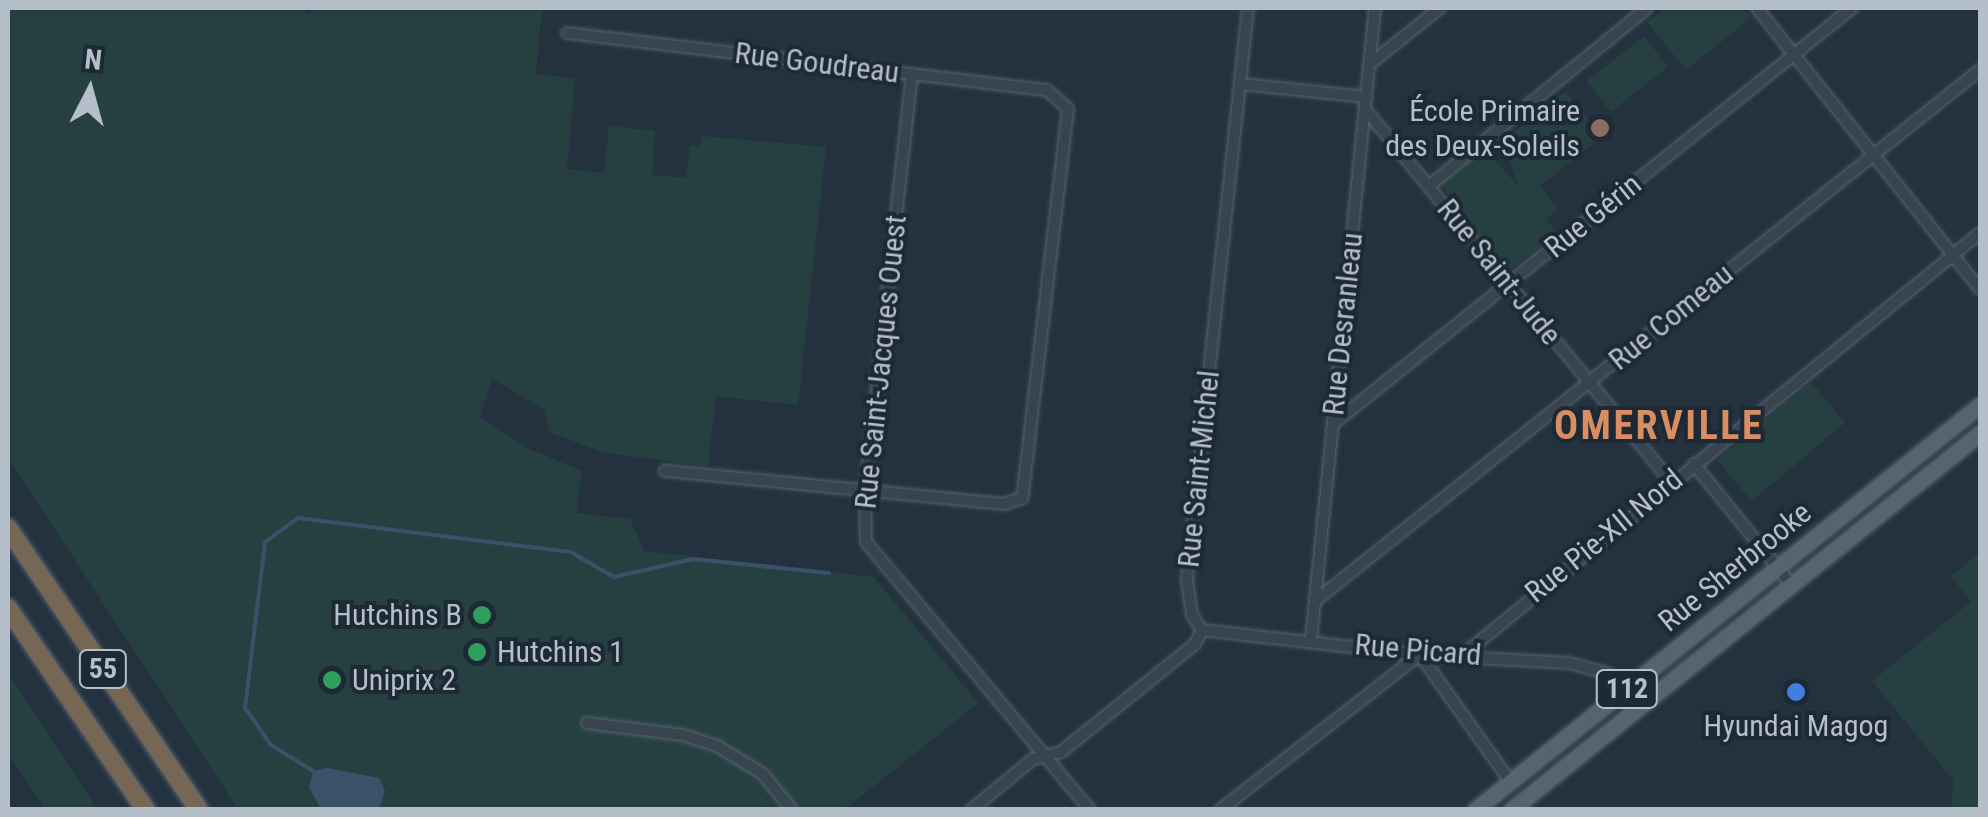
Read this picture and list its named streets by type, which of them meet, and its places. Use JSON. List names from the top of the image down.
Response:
{
  "streets": {
    "highway": ["55"],
    "main road": ["Rue Sherbrooke", "112"],
    "street": [
      "Rue Goudreau",
      "Rue Gérin",
      "Rue Saint-Jude",
      "Rue Comeau",
      "Rue Desranleau",
      "Rue Saint-Jacques Ouest",
      "Rue Saint-Michel",
      "Rue Pie-XII Nord",
      "Rue Picard"
    ]
  },
  "crossings": [
    ["Rue Goudreau", "Rue Saint-Jacques Ouest"],
    ["Rue Gérin", "Rue Saint-Jude"],
    ["Rue Gérin", "Rue Desranleau"],
    ["Rue Saint-Jude", "Rue Comeau"],
    ["Rue Saint-Jude", "Rue Desranleau"],
    ["Rue Saint-Jude", "Rue Pie-XII Nord"],
    ["Rue Comeau", "Rue Desranleau"],
    ["Rue Desranleau", "Rue Picard"],
    ["Rue Saint-Michel", "Rue Picard"],
    ["Rue Pie-XII Nord", "Rue Picard"],
    ["Rue Sherbrooke", "Rue Picard"]
  ],
  "districts": ["OMERVILLE"],
  "places": [
    "École Primaire des Deux-Soleils",
    "Hutchins B",
    "Hutchins 1",
    "Uniprix 2",
    "Hyundai Magog"
  ],
  "north": "top"
}
